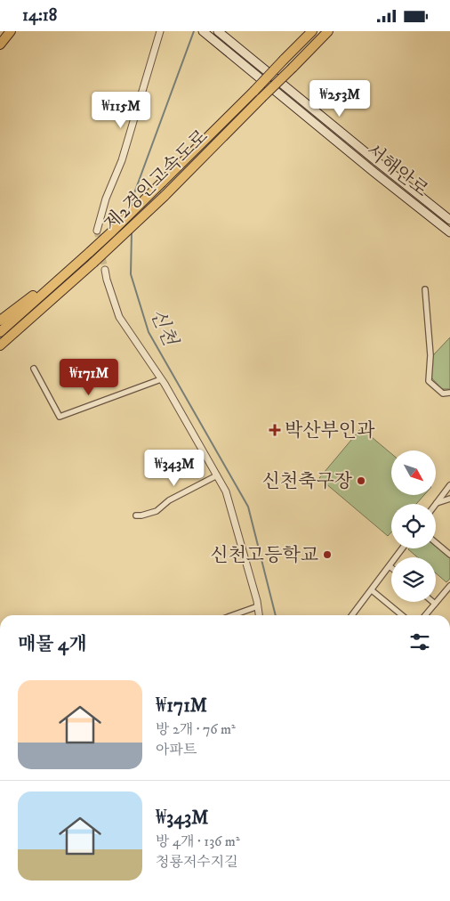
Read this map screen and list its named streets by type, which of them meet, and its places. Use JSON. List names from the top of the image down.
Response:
{
  "streets": {
    "highway": ["제2경인고속도로"],
    "main road": ["서해안로"]
  },
  "water": ["신천"],
  "places": {
    "health": ["박산부인과"],
    "other": ["신천축구장", "신천고등학교"]
  },
  "north": "bottom right",
  "page": {
    "status": "14:18",
    "price": [
      "₩253M",
      "₩115M",
      "₩171M",
      "₩343M"
    ],
    "heading": "매물 4개",
    "list": [
      {
        "name": "₩171M",
        "note": "방 2개 · 76 m² · 아파트"
      },
      {
        "name": "₩343M",
        "note": "방 4개 · 136 m² · 청룡저수지길"
      }
    ]
  }
}
